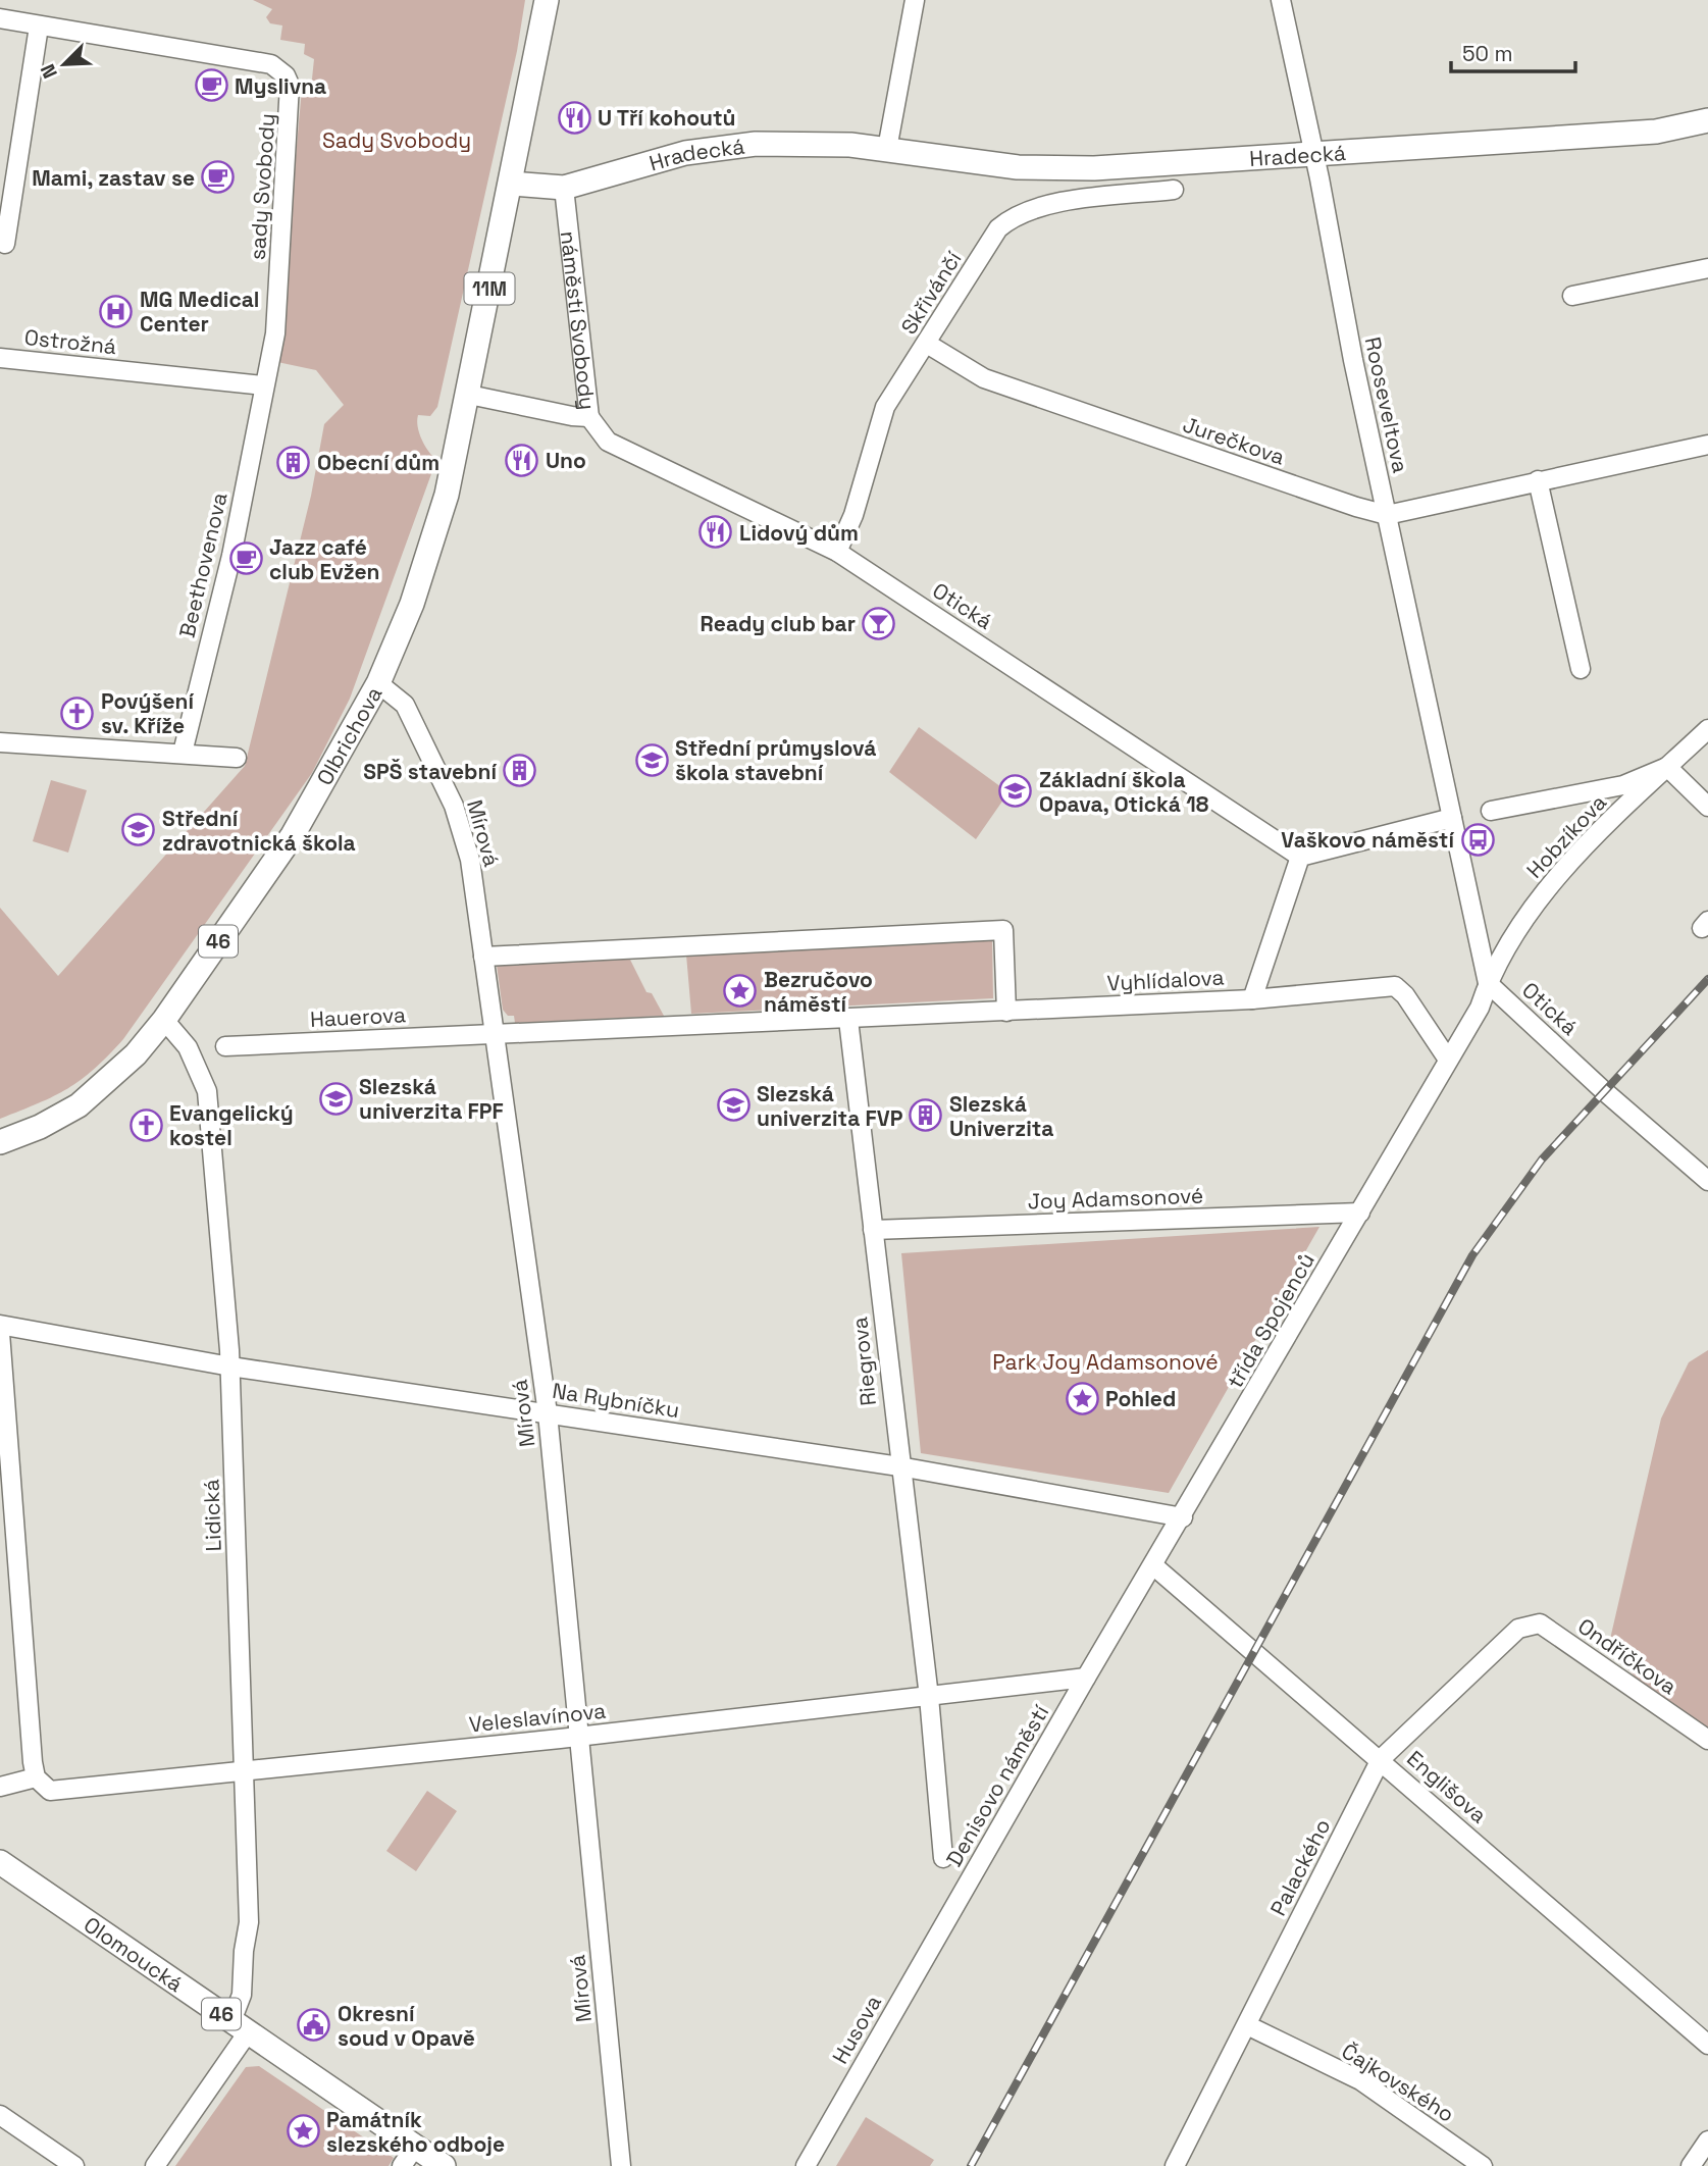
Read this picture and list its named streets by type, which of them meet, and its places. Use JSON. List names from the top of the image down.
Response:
{
  "streets": {
    "main road": [
      "Hradecká",
      "11M",
      "Olbrichova",
      "46",
      "Olomoucká"
    ],
    "street": [
      "sady Svobody",
      "Skřivánčí",
      "náměstí Svobody",
      "Ostrožná",
      "Rooseveltova",
      "Jurečkova",
      "Beethovenova",
      "Otická",
      "Mírová",
      "Hobzíkova",
      "Vyhlídalova",
      "Hauerova",
      "Joy Adamsonové",
      "třída Spojenců",
      "Riegrova",
      "Na Rybníčku",
      "Lidická",
      "Ondříčkova",
      "Veleslavínova",
      "Denisovo náměstí",
      "Englišova",
      "Palackého",
      "Husova",
      "Čajkovského"
    ]
  },
  "crossings": [
    ["Hradecká", "11M"],
    ["Hradecká", "náměstí Svobody"],
    ["Hradecká", "Rooseveltova"],
    ["sady Svobody", "Ostrožná"],
    ["sady Svobody", "Beethovenova"],
    ["11M", "náměstí Svobody"],
    ["11M", "Olbrichova"],
    ["Skřivánčí", "Jurečkova"],
    ["Skřivánčí", "Otická"],
    ["náměstí Svobody", "Otická"],
    ["Ostrožná", "Beethovenova"],
    ["Rooseveltova", "Jurečkova"],
    ["Rooseveltova", "Otická"],
    ["Otická", "Hobzíkova"],
    ["Otická", "třída Spojenců"],
    ["Olbrichova", "Mírová"],
    ["Olbrichova", "Lidická"],
    ["Mírová", "Hauerova"],
    ["Mírová", "Na Rybníčku"],
    ["Mírová", "Veleslavínova"],
    ["Hobzíkova", "třída Spojenců"],
    ["Vyhlídalova", "třída Spojenců"],
    ["Vyhlídalova", "Riegrova"],
    ["Joy Adamsonové", "třída Spojenců"],
    ["Joy Adamsonové", "Riegrova"],
    ["třída Spojenců", "Na Rybníčku"],
    ["třída Spojenců", "Veleslavínova"],
    ["třída Spojenců", "Denisovo náměstí"],
    ["třída Spojenců", "Englišova"],
    ["Riegrova", "Na Rybníčku"],
    ["Riegrova", "Veleslavínova"],
    ["Na Rybníčku", "Lidická"],
    ["Lidická", "Veleslavínova"],
    ["Lidická", "Olomoucká"],
    ["Ondříčkova", "Palackého"],
    ["Veleslavínova", "Denisovo náměstí"],
    ["Denisovo náměstí", "Husova"],
    ["Englišova", "Palackého"],
    ["Palackého", "Čajkovského"]
  ],
  "parks": ["Sady Svobody", "Park Joy Adamsonové"],
  "places": {
    "cafe": ["Myslivna", "Mami, zastav se", "Jazz café club Evžen"],
    "restaurant": ["U Tří kohoutů", "Uno", "Lidový dům"],
    "hospital": ["MG Medical Center"],
    "building": ["Obecní dům", "SPŠ stavební", "Slezská Univerzita"],
    "bar": ["Ready club bar"],
    "church": ["Povýšení sv. Kříže", "Evangelický kostel"],
    "school or university": [
      "Střední průmyslová škola stavební",
      "Základní škola Opava, Otická 18",
      "Střední zdravotnická škola",
      "Slezská univerzita FPF",
      "Slezská univerzita FVP"
    ],
    "bus stop": ["Vaškovo náměstí"],
    "place": ["Bezručovo náměstí", "Pohled", "Památník slezského odboje"],
    "public building": ["Okresní soud v Opavě"]
  },
  "scale_bar": "50 m",
  "north": "bottom left"
}
